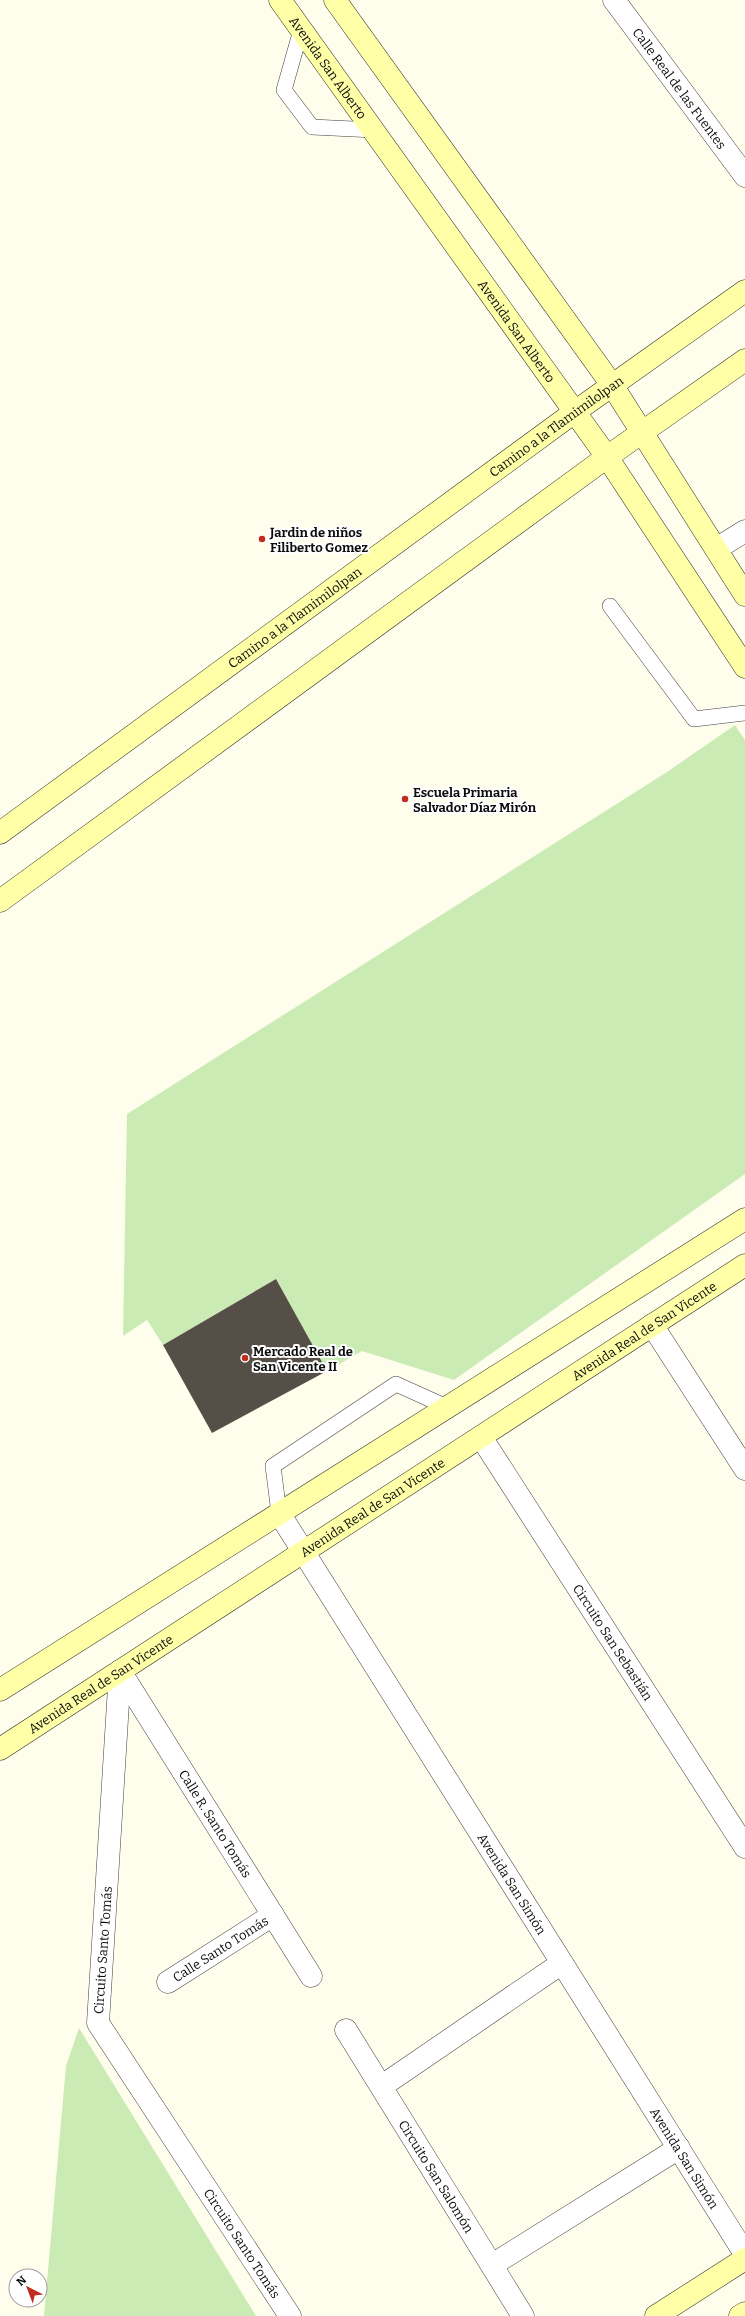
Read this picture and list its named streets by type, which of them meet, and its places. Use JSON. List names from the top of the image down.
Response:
{
  "streets": {
    "street": [
      "Avenida San Alberto",
      "Calle Real de las Fuentes",
      "Camino a la Tlamimilolpan",
      "Avenida Real de San Vicente",
      "Circuito San Sebastián",
      "Calle R. Santo Tomás",
      "Avenida San Simón",
      "Calle Santo Tomás",
      "Circuito Santo Tomás",
      "Circuito San Salomón"
    ]
  },
  "crossings": [
    ["Avenida San Alberto", "Camino a la Tlamimilolpan"],
    ["Avenida Real de San Vicente", "Circuito San Sebastián"],
    ["Avenida Real de San Vicente", "Calle R. Santo Tomás"],
    ["Avenida Real de San Vicente", "Avenida San Simón"],
    ["Avenida Real de San Vicente", "Circuito Santo Tomás"],
    ["Calle R. Santo Tomás", "Calle Santo Tomás"],
    ["Calle R. Santo Tomás", "Circuito Santo Tomás"]
  ],
  "places": ["Jardin de niños Filiberto Gomez", "Escuela Primaria Salvador Díaz Mirón", "Mercado Real de San Vicente II"],
  "north": "top left"
}
